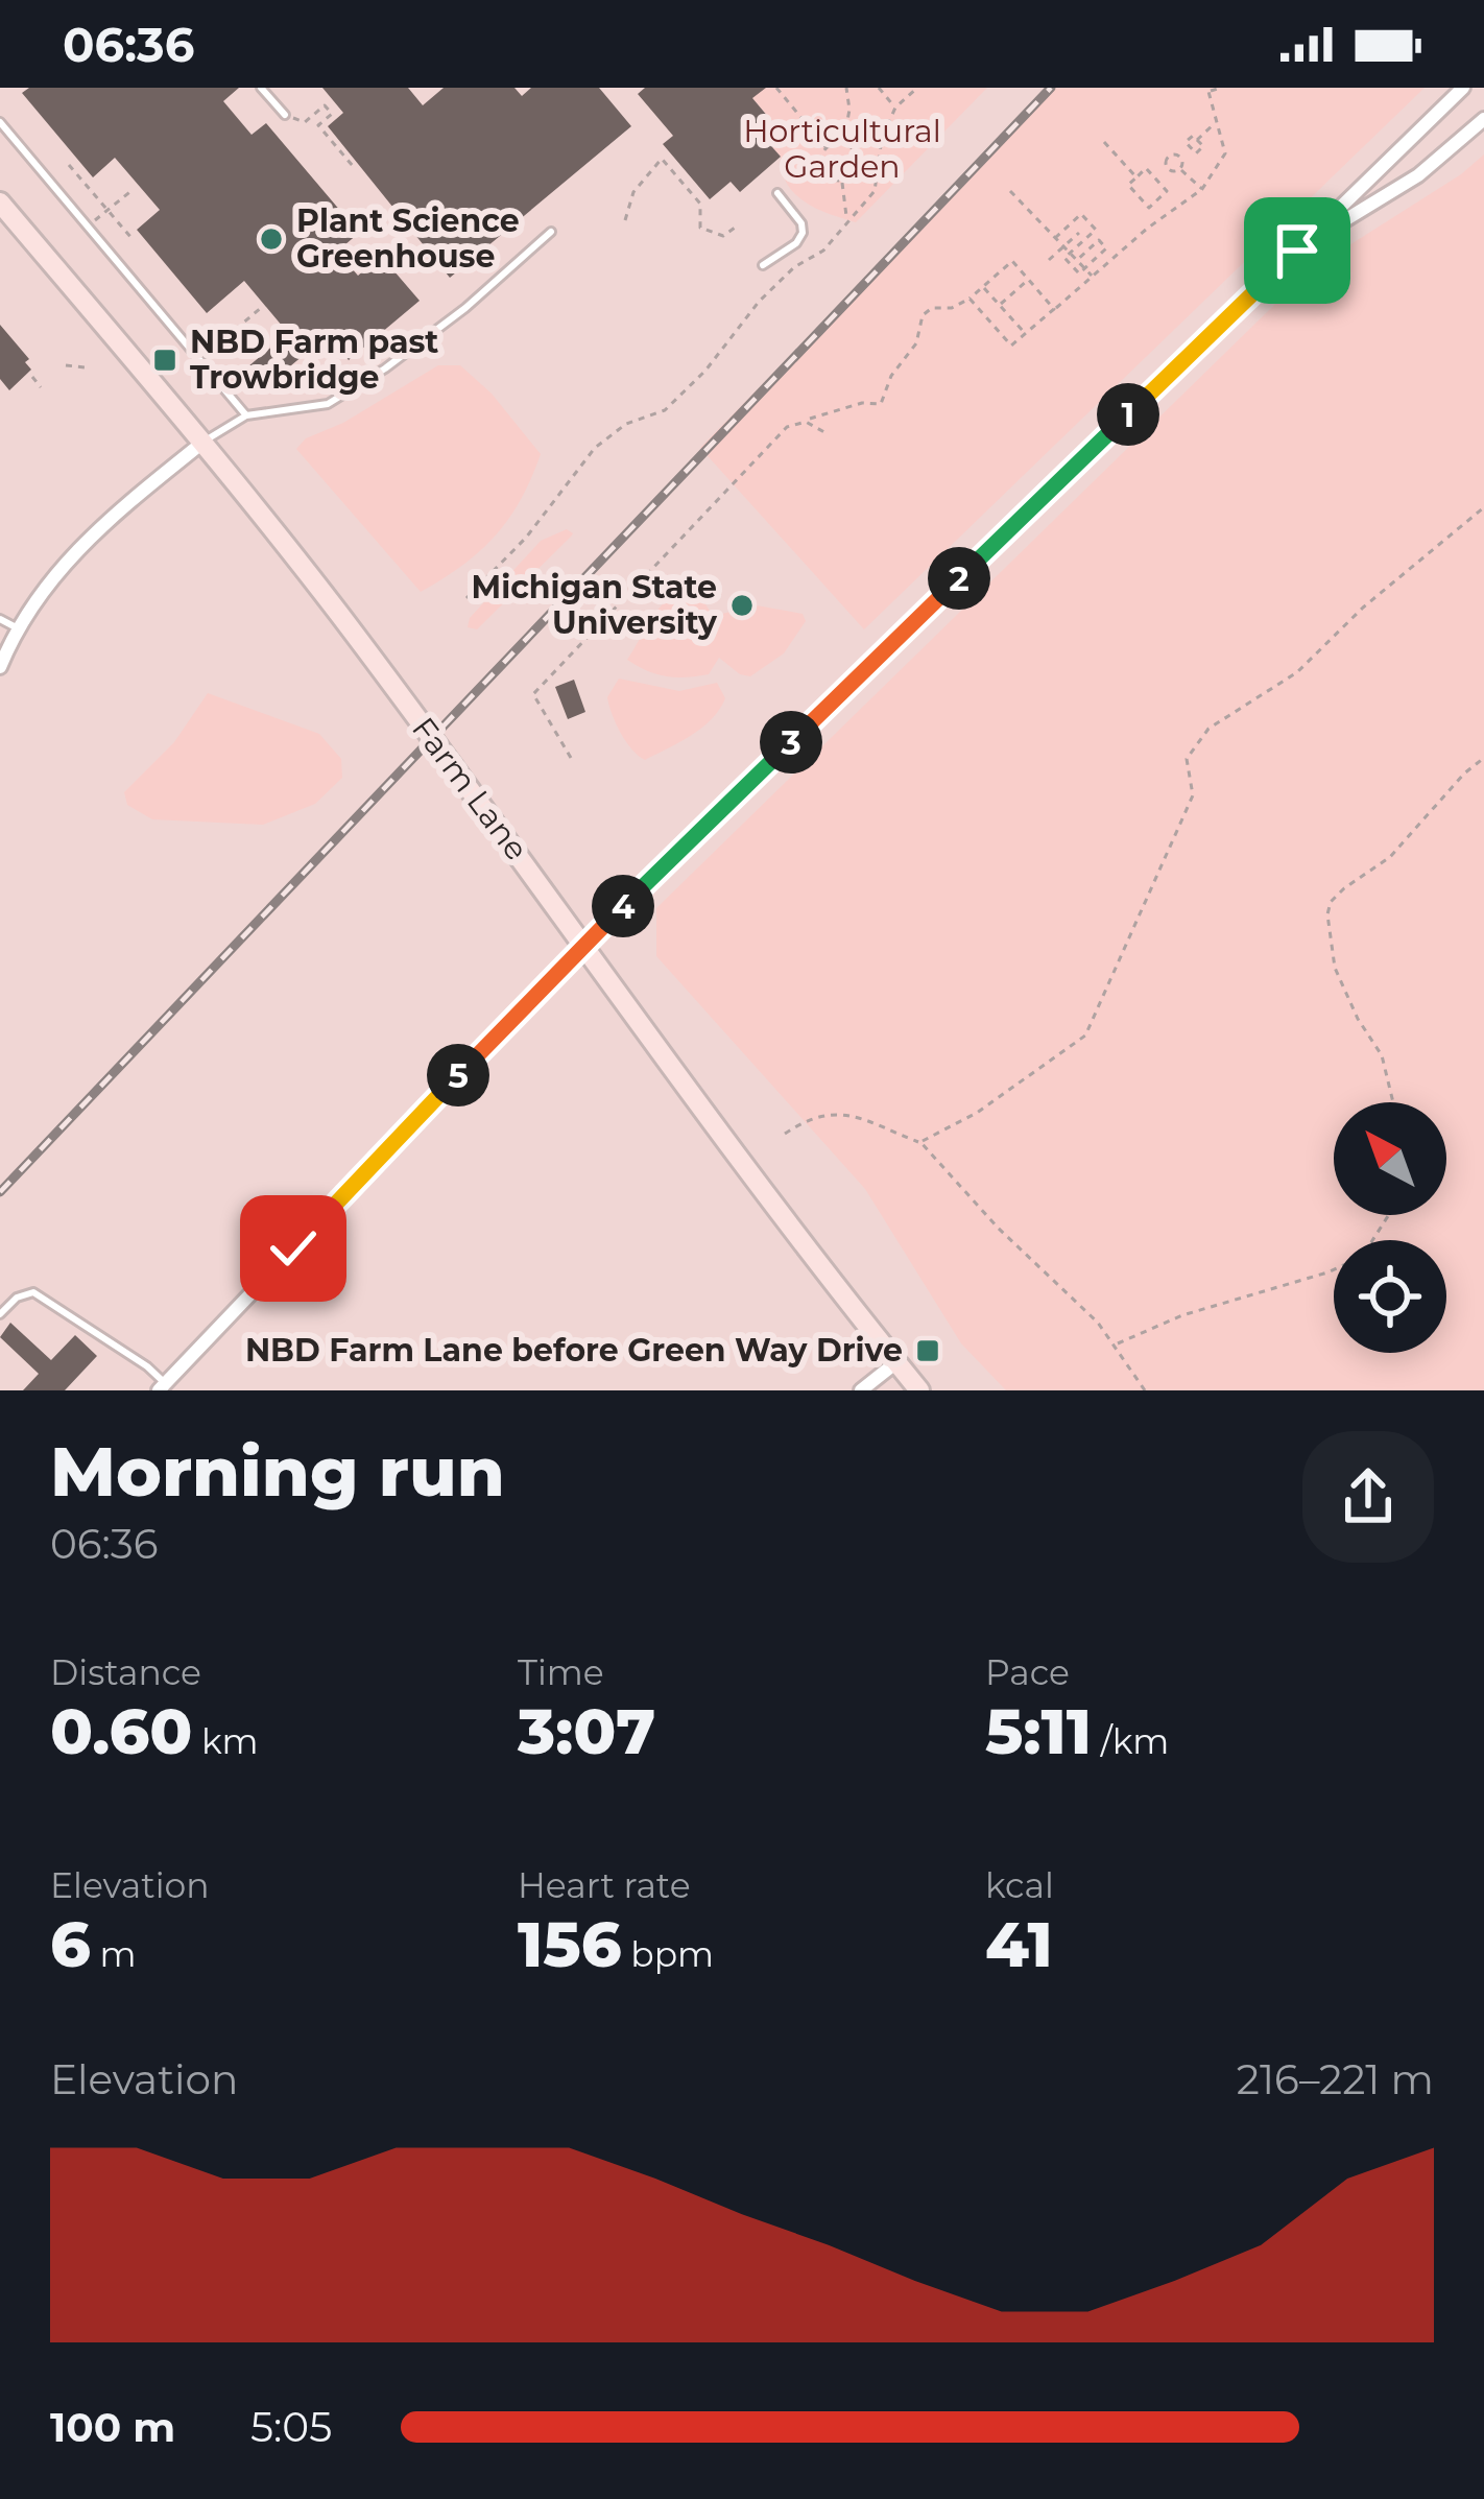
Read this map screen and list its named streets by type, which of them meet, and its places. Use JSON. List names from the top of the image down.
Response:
{
  "streets": {
    "street": ["Farm Lane"]
  },
  "parks": ["Horticultural Garden"],
  "places": {
    "other": ["Plant Science Greenhouse", "Michigan State University"],
    "transit": ["NBD Farm past Trowbridge", "NBD Farm Lane before Green Way Drive"]
  },
  "north": "top left",
  "page": {
    "status": "06:36",
    "pins": [
      "1",
      "2",
      "3",
      "4",
      "5"
    ],
    "heading": ["Morning run", "06:36"],
    "stats": [
      ["Distance", "0.60 km"],
      ["Time", "3:07"],
      ["Pace", "5:11 /km"],
      ["Elevation", "6 m"],
      ["Heart rate", "156 bpm"],
      ["kcal", "41"]
    ],
    "chart": ["Elevation", "216–221 m"],
    "list": [
      {
        "name": "100 m",
        "note": "5:05"
      }
    ]
  }
}
